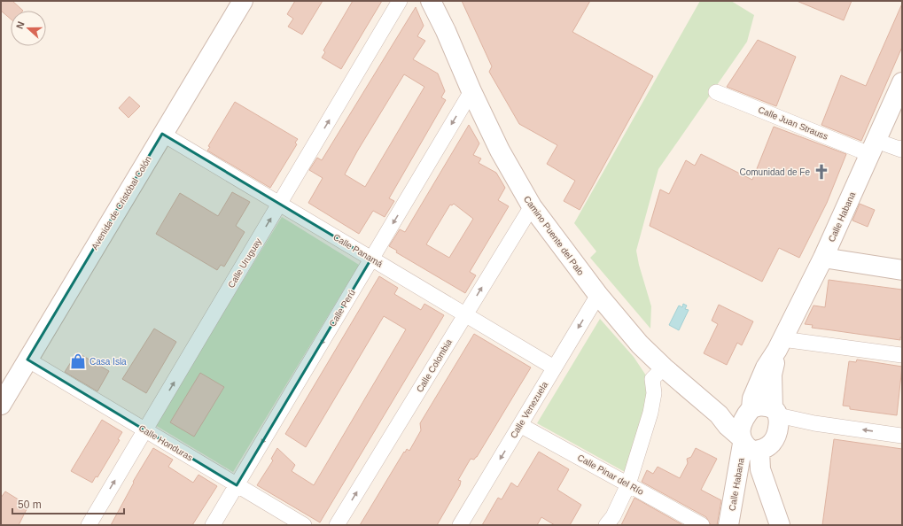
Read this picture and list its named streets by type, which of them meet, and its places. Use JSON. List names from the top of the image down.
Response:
{
  "streets": {
    "street": [
      "Calle Juan Strauss",
      "Avenida de Cristóbal Colón",
      "Calle Habana",
      "Camino Puente del Palo",
      "Calle Panamá",
      "Calle Uruguay",
      "Calle Perú",
      "Calle Colombia",
      "Calle Venezuela",
      "Calle Honduras",
      "Calle Pinar del Río"
    ]
  },
  "crossings": [
    ["Calle Juan Strauss", "Calle Habana"],
    ["Avenida de Cristóbal Colón", "Calle Panamá"],
    ["Avenida de Cristóbal Colón", "Calle Honduras"],
    ["Calle Habana", "Camino Puente del Palo"],
    ["Camino Puente del Palo", "Calle Perú"],
    ["Camino Puente del Palo", "Calle Colombia"],
    ["Camino Puente del Palo", "Calle Venezuela"],
    ["Calle Panamá", "Calle Uruguay"],
    ["Calle Panamá", "Calle Perú"],
    ["Calle Panamá", "Calle Colombia"],
    ["Calle Panamá", "Calle Venezuela"],
    ["Calle Uruguay", "Calle Honduras"],
    ["Calle Perú", "Calle Honduras"],
    ["Calle Venezuela", "Calle Pinar del Río"]
  ],
  "one_way": ["Calle Uruguay", "Calle Perú", "Calle Colombia"],
  "places": {
    "church": ["Comunidad de Fe"],
    "shop": ["Casa Isla"]
  },
  "scale_bar": "50 m",
  "north": "left"
}
